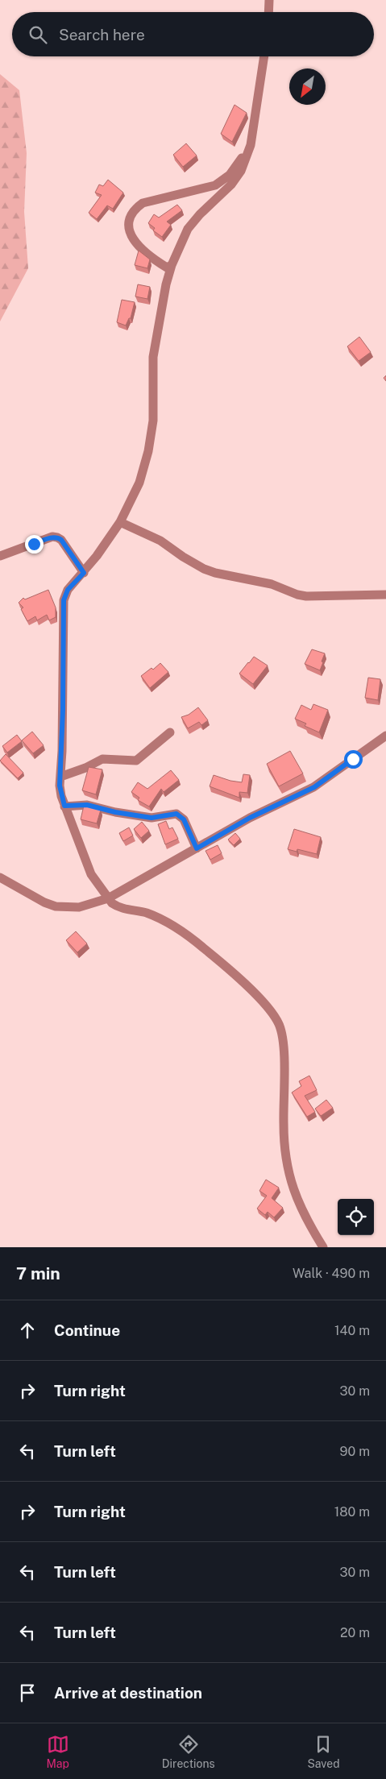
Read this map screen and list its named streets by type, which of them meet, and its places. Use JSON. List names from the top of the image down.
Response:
{
  "north": "bottom left",
  "page": {
    "search": "Search here",
    "heading": ["7 min", "Walk · 490 m"],
    "list": [
      ["Continue", "140 m"],
      ["Turn right", "30 m"],
      ["Turn left", "90 m"],
      ["Turn right", "180 m"],
      ["Turn left", "30 m"],
      ["Turn left", "20 m"],
      "Arrive at destination"
    ],
    "nav": ["Map", "Directions", "Saved"]
  }
}
